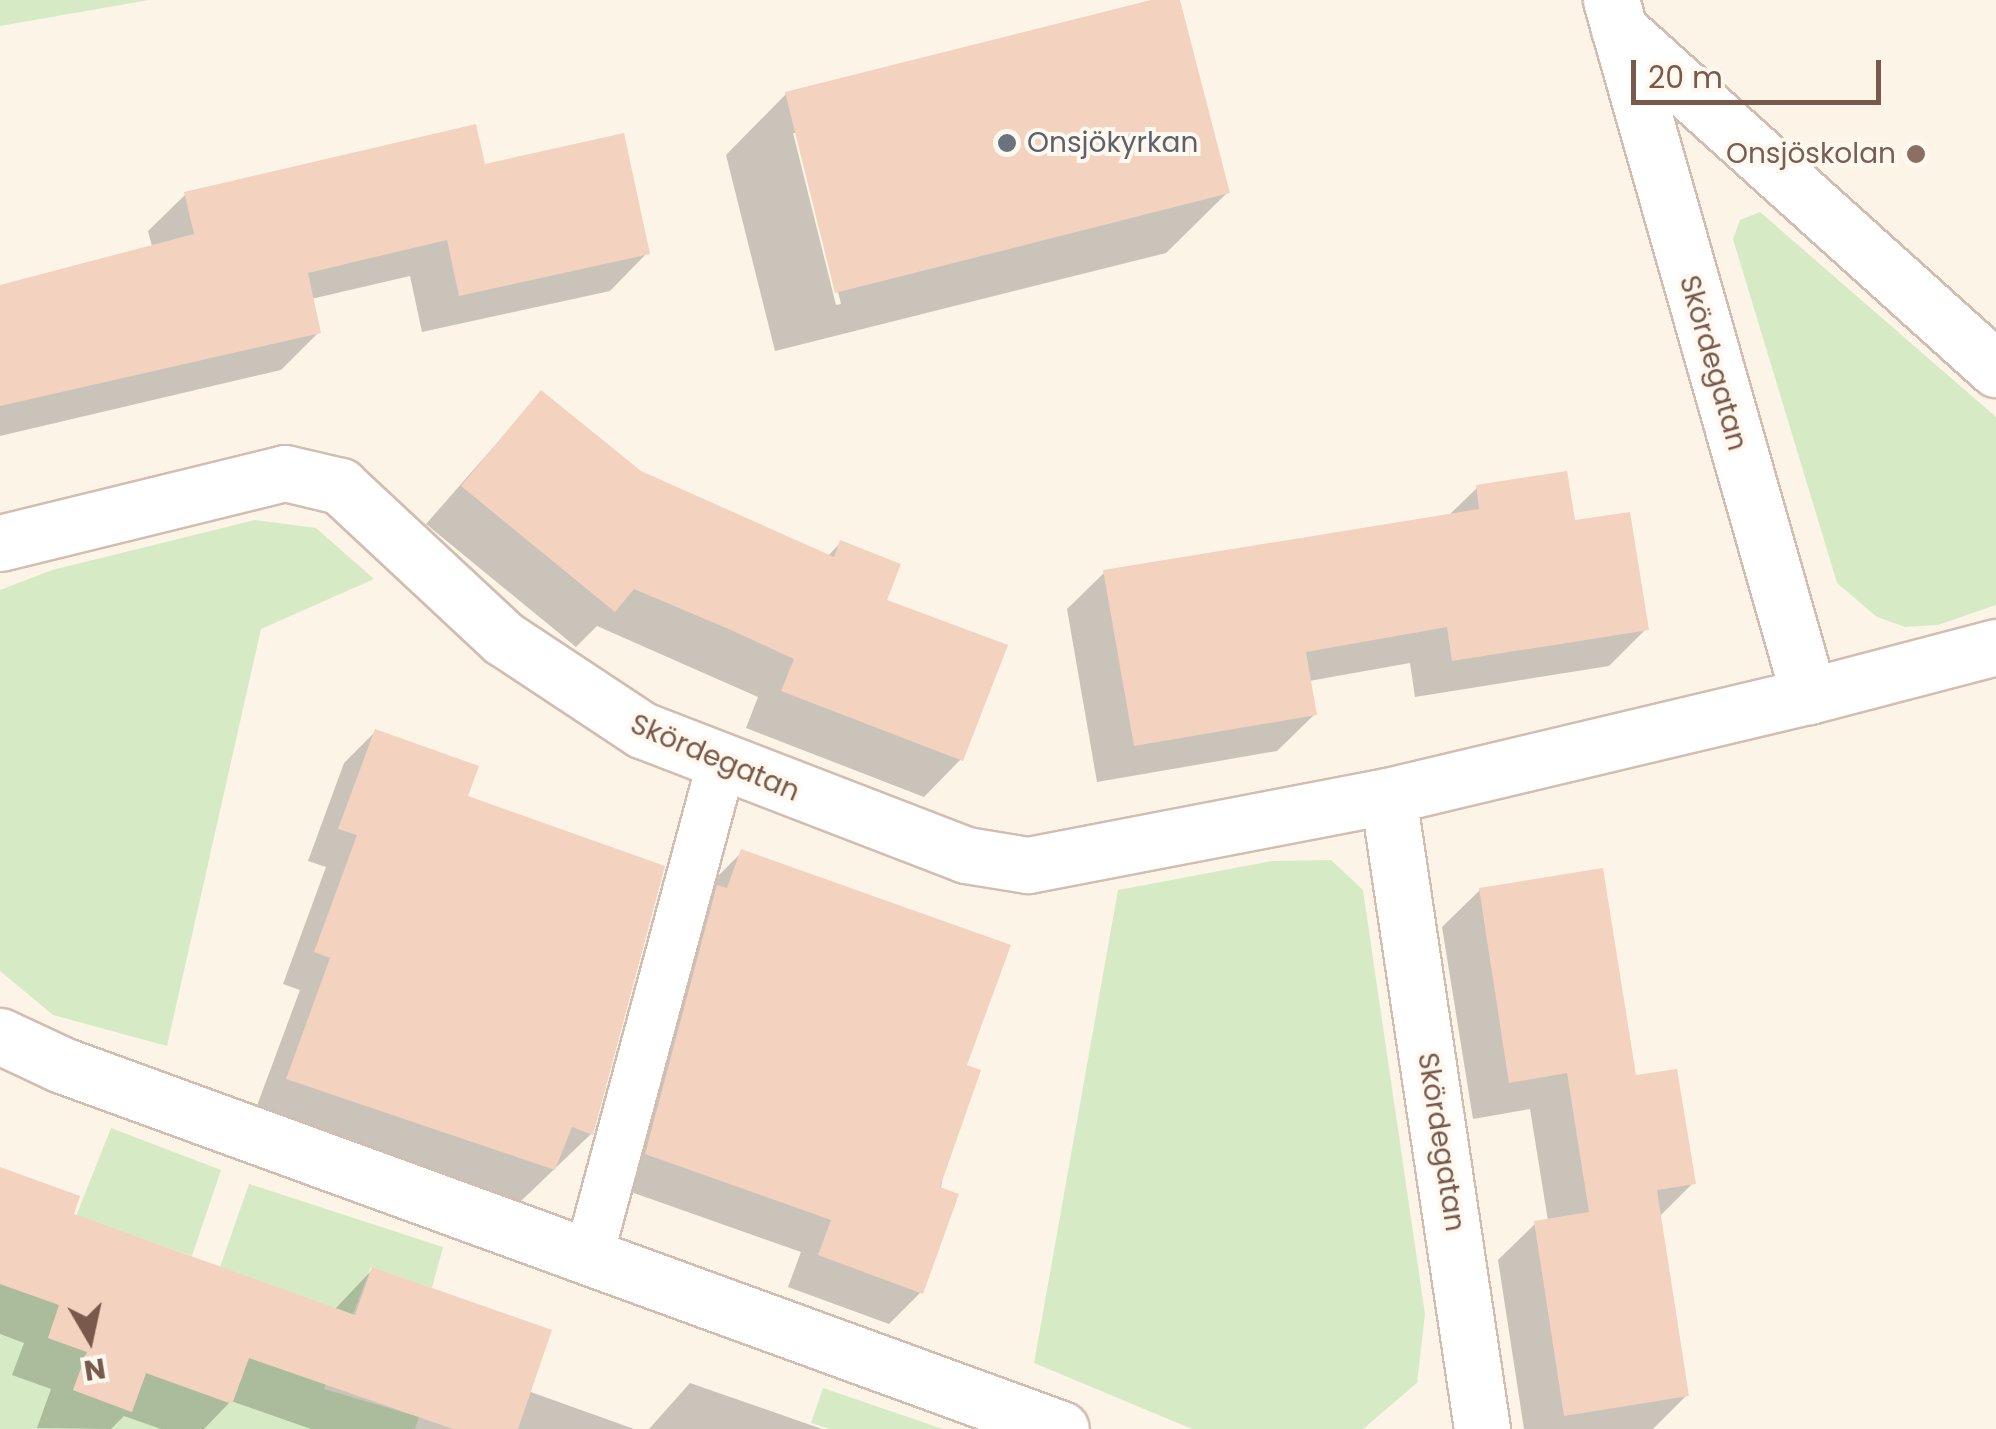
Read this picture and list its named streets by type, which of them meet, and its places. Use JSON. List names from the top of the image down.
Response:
{
  "streets": {
    "street": ["Skördegatan"]
  },
  "places": ["Onsjökyrkan", "Onsjöskolan"],
  "scale_bar": "20 m",
  "north": "bottom"
}
